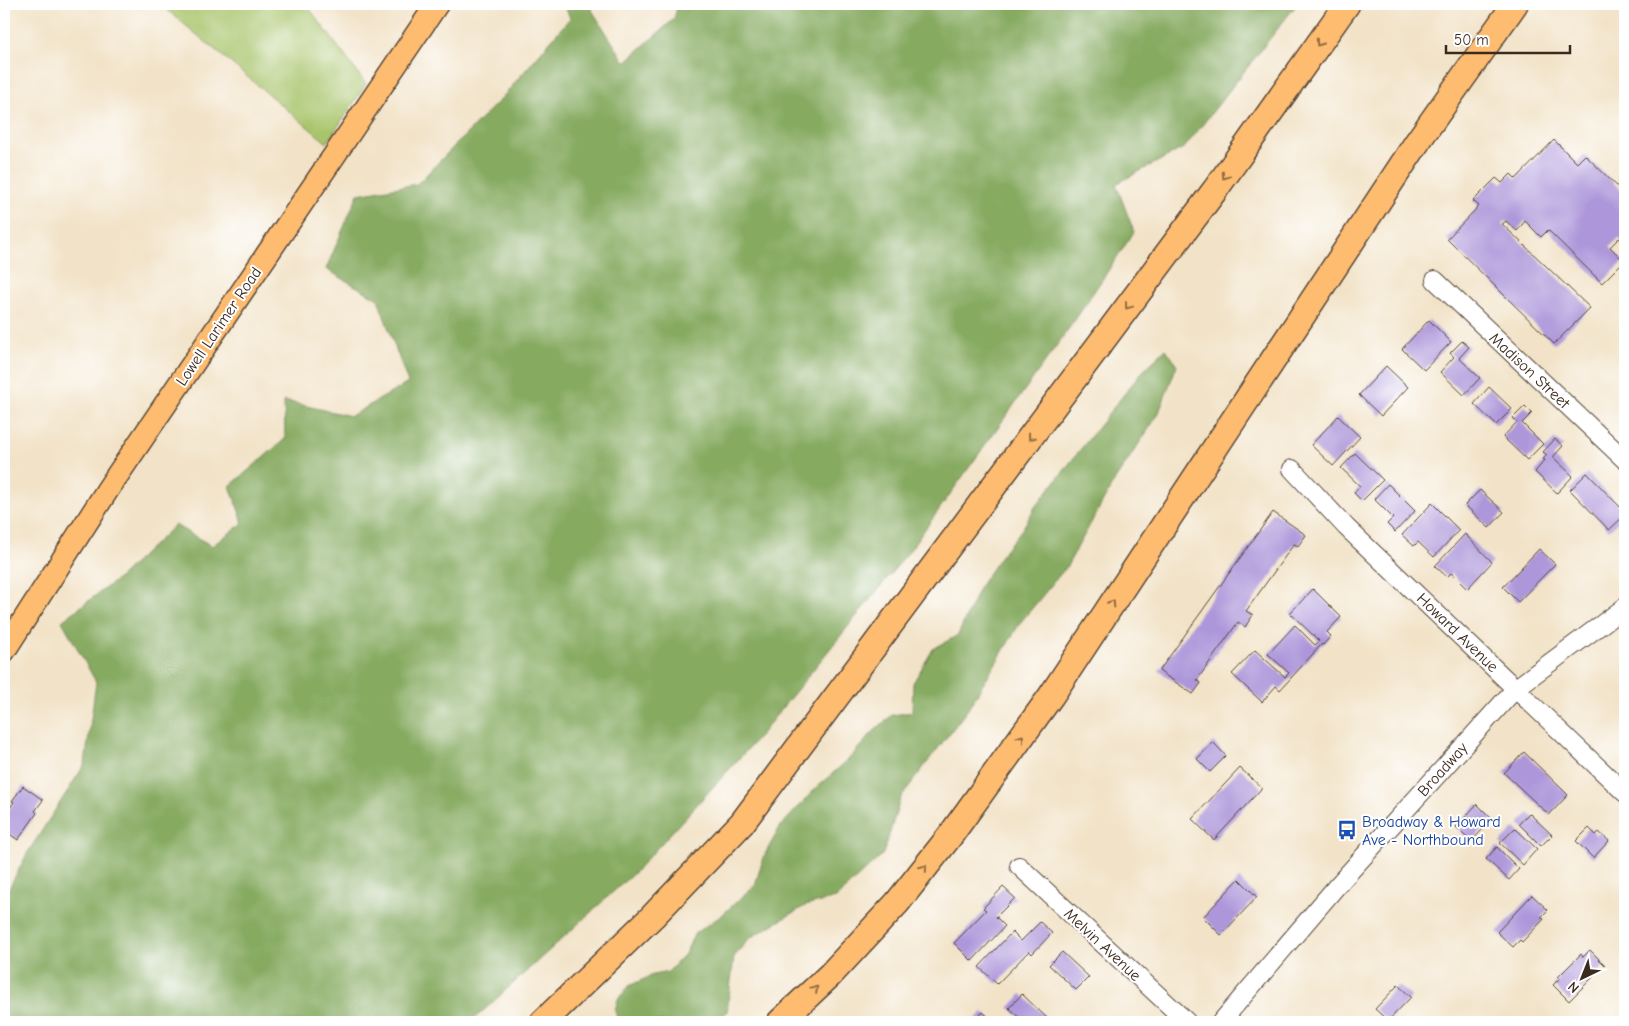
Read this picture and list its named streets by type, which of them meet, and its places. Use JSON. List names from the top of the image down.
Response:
{
  "streets": {
    "main road": ["Lowell Larimer Road"],
    "street": [
      "Madison Street",
      "Howard Avenue",
      "Broadway",
      "Melvin Avenue"
    ]
  },
  "crossings": [
    ["Howard Avenue", "Broadway"]
  ],
  "places": {
    "bus stop": ["Broadway & Howard Ave - Northbound"]
  },
  "scale_bar": "50 m",
  "north": "bottom left"
}
